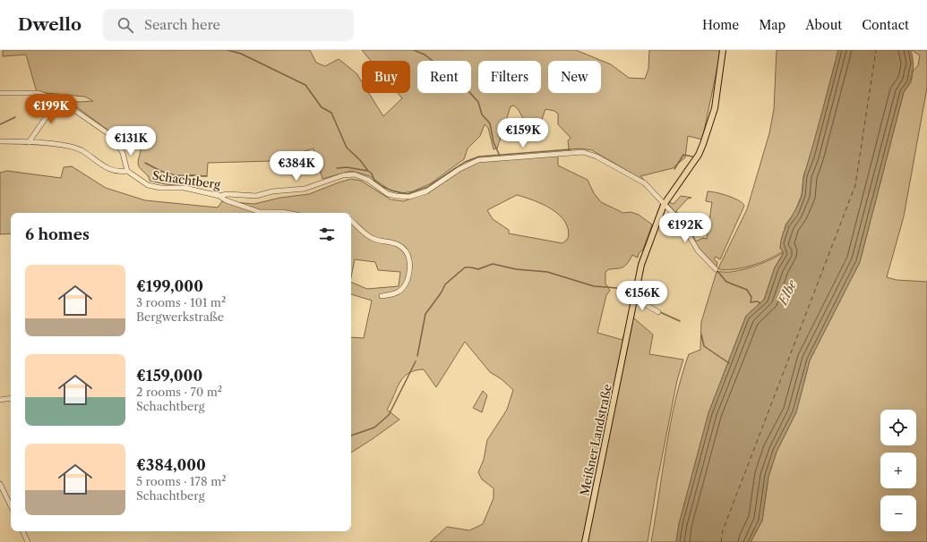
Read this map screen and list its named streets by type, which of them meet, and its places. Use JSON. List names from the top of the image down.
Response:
{
  "streets": {
    "main road": ["Meißner Landstraße"],
    "street": ["Schachtberg"]
  },
  "crossings": [
    ["Schachtberg", "Meißner Landstraße"]
  ],
  "water": ["Elbe"],
  "page": {
    "header": "Dwello",
    "search": "Search here",
    "nav": [
      "Home",
      "Map",
      "About",
      "Contact"
    ],
    "chip": [
      "Buy",
      "Rent",
      "Filters",
      "New"
    ],
    "price": [
      "€199K",
      "€159K",
      "€131K",
      "€384K",
      "€192K",
      "€156K"
    ],
    "heading": "6 homes",
    "list": [
      {
        "name": "€199,000",
        "note": "3 rooms · 101 m² · Bergwerkstraße"
      },
      {
        "name": "€159,000",
        "note": "2 rooms · 70 m² · Schachtberg"
      },
      {
        "name": "€384,000",
        "note": "5 rooms · 178 m² · Schachtberg"
      }
    ],
    "map_buttons": ["+", "−"]
  }
}
